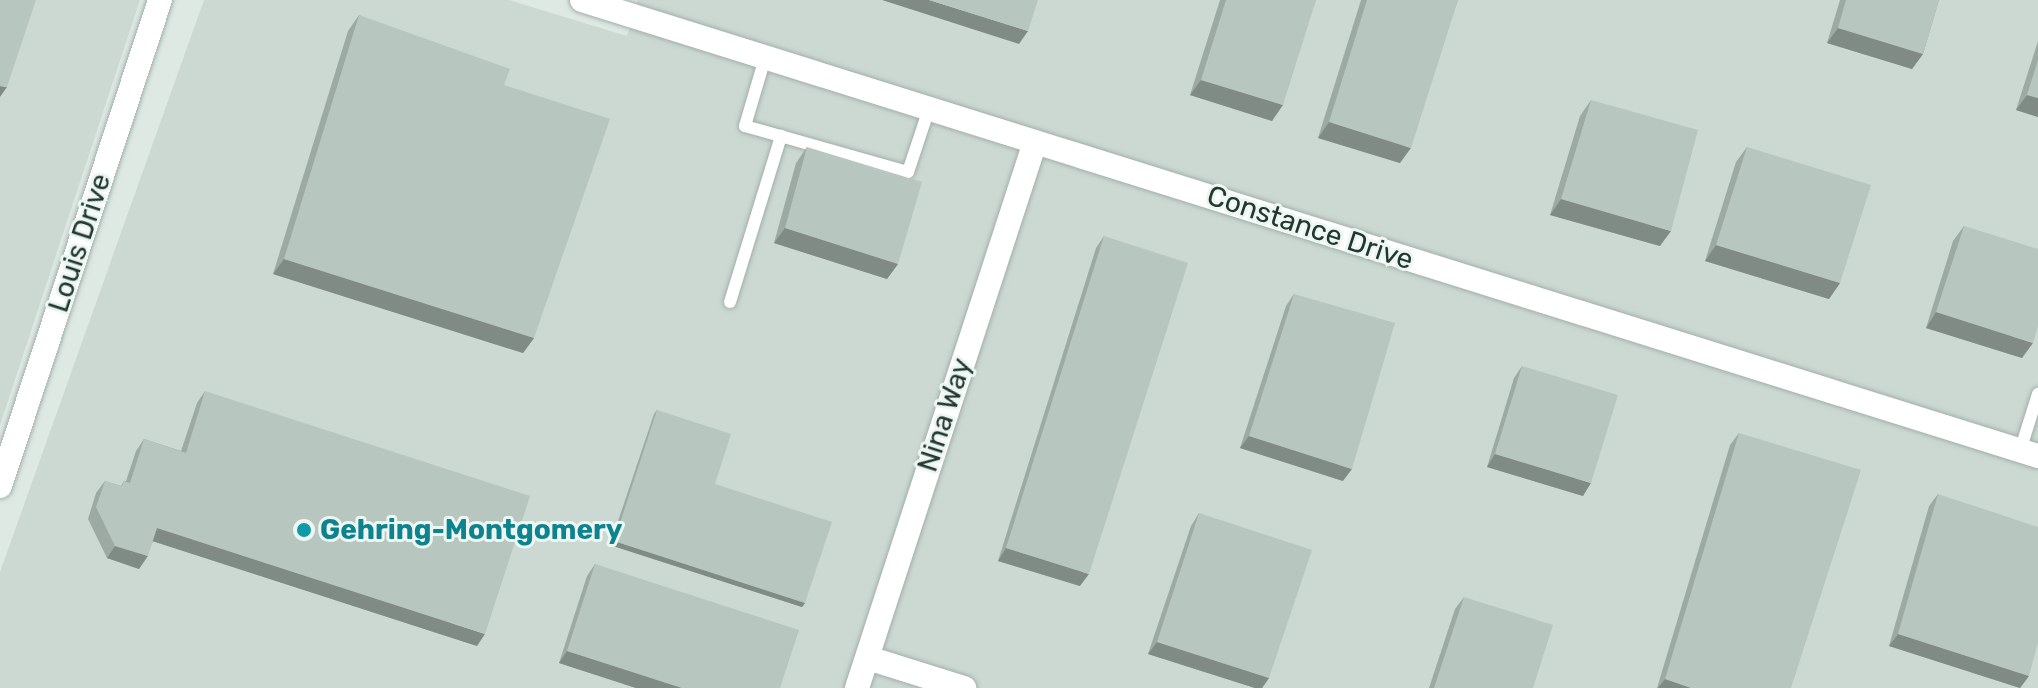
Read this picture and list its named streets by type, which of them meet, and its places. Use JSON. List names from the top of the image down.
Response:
{
  "streets": {
    "street": ["Constance Drive", "Louis Drive", "Nina Way"]
  },
  "crossings": [
    ["Constance Drive", "Nina Way"]
  ],
  "places": ["Gehring-Montgomery"]
}
